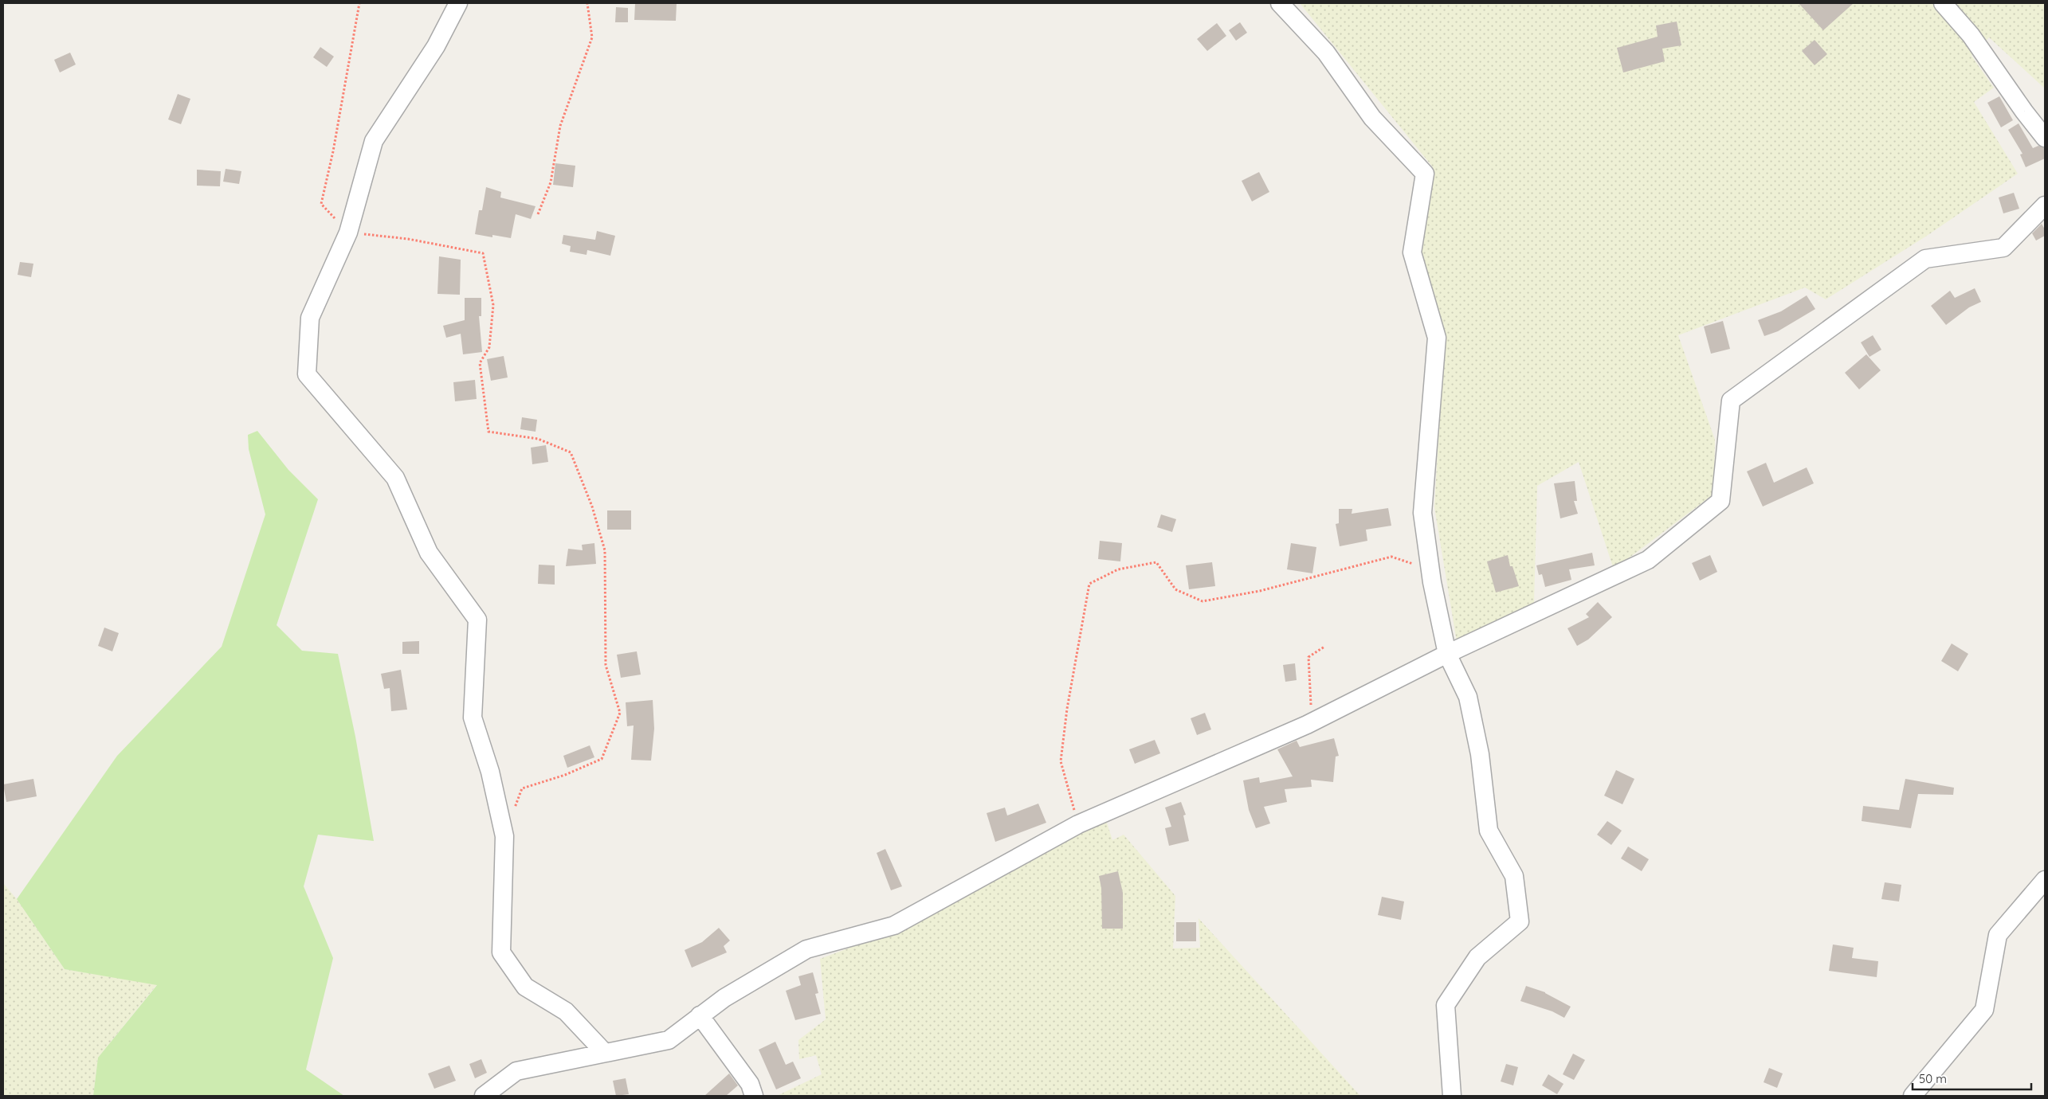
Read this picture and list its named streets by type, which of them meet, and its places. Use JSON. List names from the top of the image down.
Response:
{
  "scale_bar": "50 m"
}
